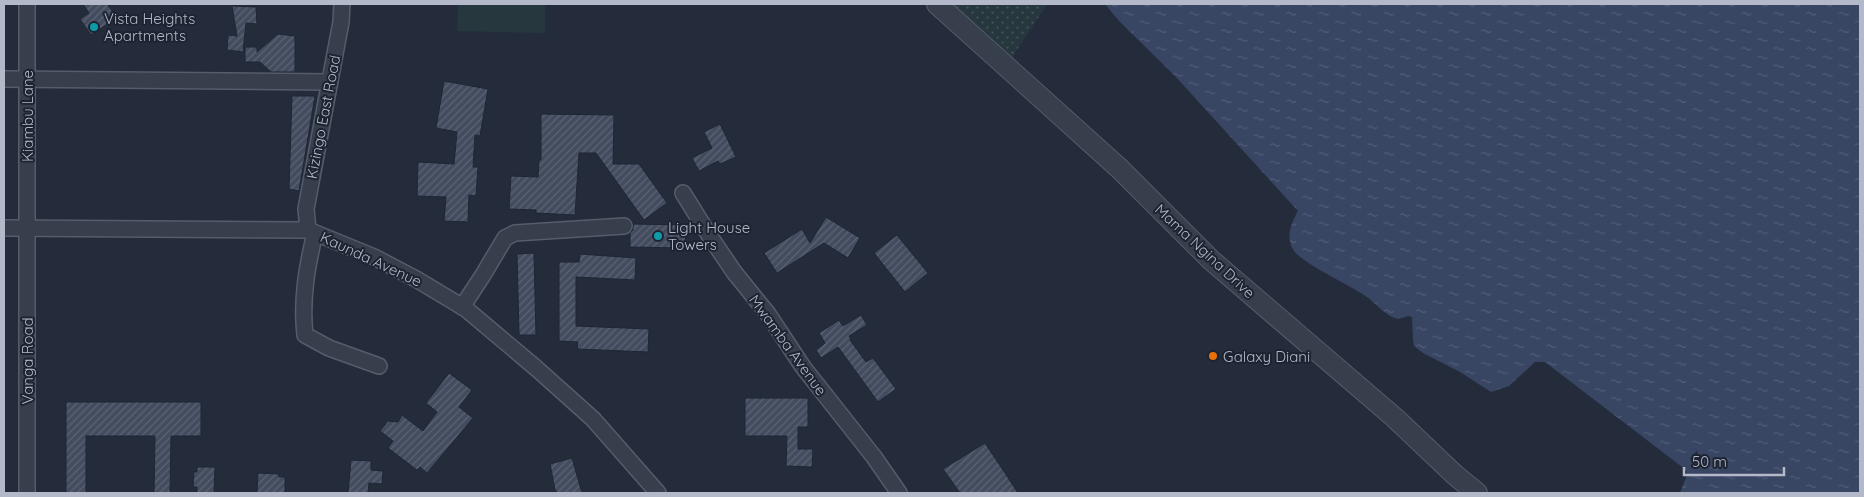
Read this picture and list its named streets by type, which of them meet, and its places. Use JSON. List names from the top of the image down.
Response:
{
  "streets": {
    "street": [
      "Kiambu Lane",
      "Kizingo East Road",
      "Mama Ngina Drive",
      "Kaunda Avenue",
      "Mwamba Avenue",
      "Vanga Road"
    ]
  },
  "crossings": [
    ["Kiambu Lane", "Kaunda Avenue"],
    ["Kiambu Lane", "Vanga Road"],
    ["Kizingo East Road", "Kaunda Avenue"],
    ["Kaunda Avenue", "Vanga Road"]
  ],
  "places": ["Vista Heights Apartments", "Light House Towers", "Galaxy Diani"],
  "scale_bar": "50 m"
}
